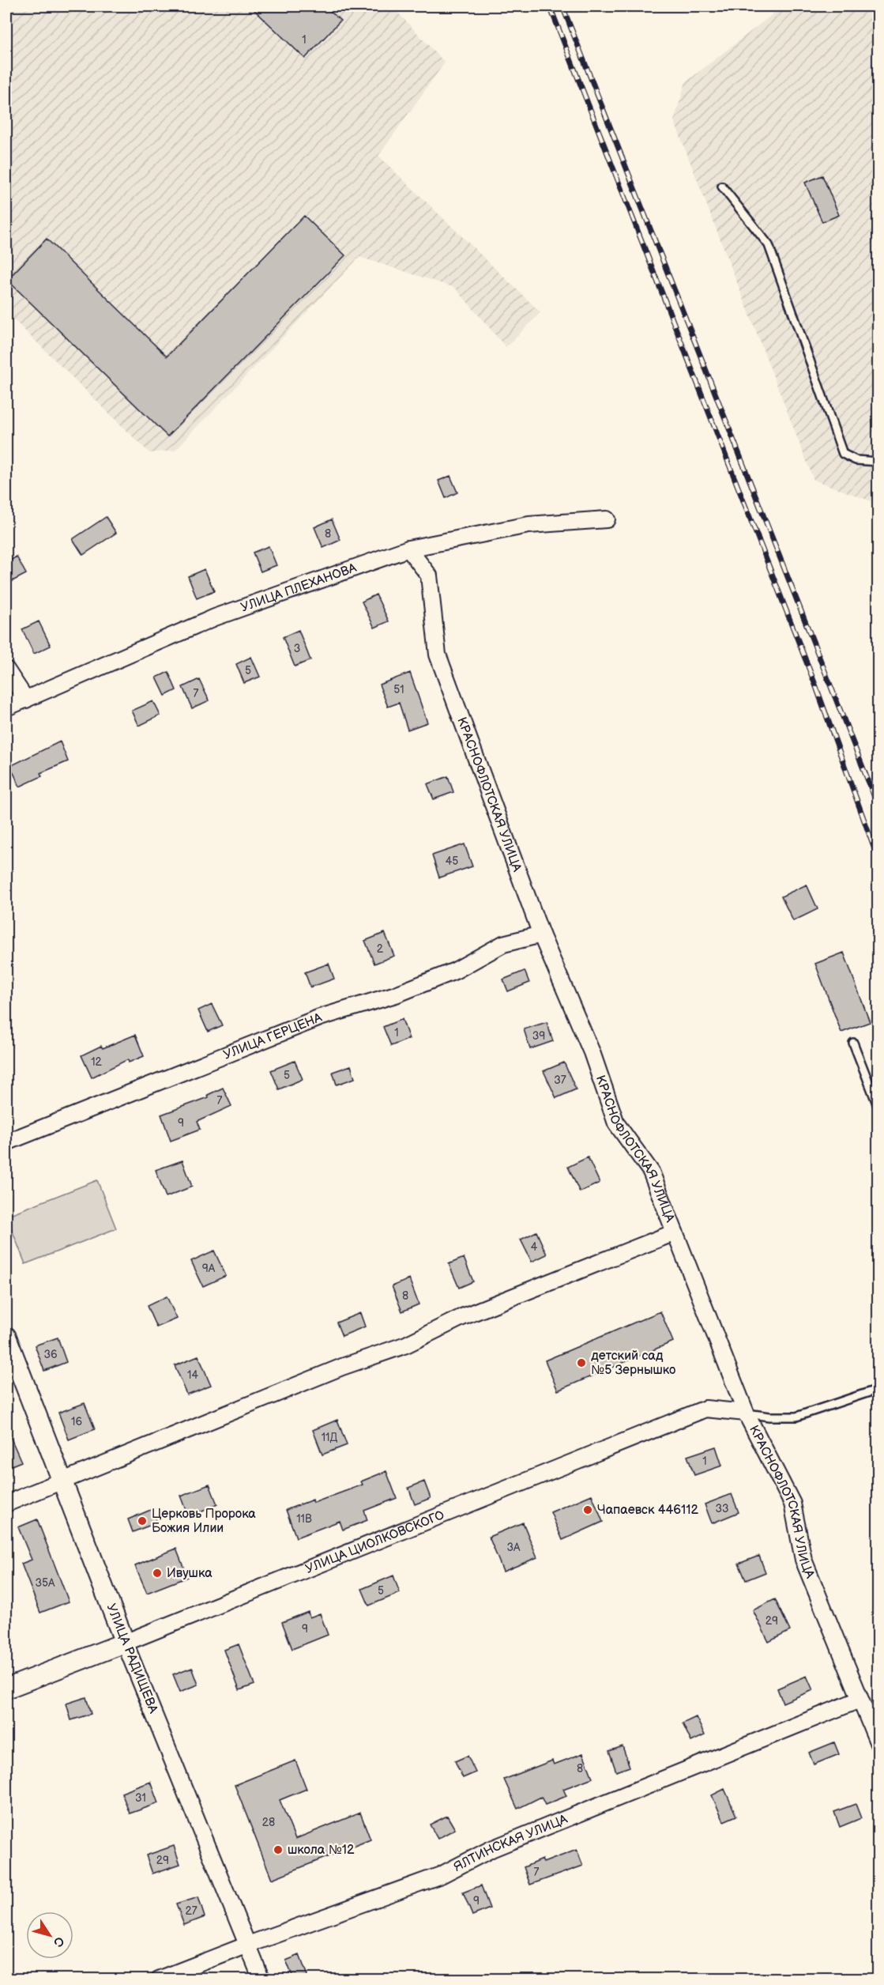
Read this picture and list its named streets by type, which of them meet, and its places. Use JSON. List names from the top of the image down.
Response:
{
  "streets": {
    "street": [
      "УЛИЦА ПЛЕХАНОВА",
      "КРАСНОФЛОТСКАЯ УЛИЦА",
      "УЛИЦА ГЕРЦЕНА",
      "УЛИЦА ЦИОЛКОВСКОГО",
      "УЛИЦА РАДИЩЕВА",
      "ЯЛТИНСКАЯ УЛИЦА"
    ]
  },
  "crossings": [
    ["УЛИЦА ПЛЕХАНОВА", "КРАСНОФЛОТСКАЯ УЛИЦА"],
    ["КРАСНОФЛОТСКАЯ УЛИЦА", "УЛИЦА ГЕРЦЕНА"],
    ["КРАСНОФЛОТСКАЯ УЛИЦА", "УЛИЦА ЦИОЛКОВСКОГО"],
    ["КРАСНОФЛОТСКАЯ УЛИЦА", "ЯЛТИНСКАЯ УЛИЦА"],
    ["УЛИЦА ЦИОЛКОВСКОГО", "УЛИЦА РАДИЩЕВА"],
    ["УЛИЦА РАДИЩЕВА", "ЯЛТИНСКАЯ УЛИЦА"]
  ],
  "places": [
    "детский сад №5 Зернышко",
    "Чапаевск 446112",
    "Церковь Пророка Божия Илии",
    "Ивушка",
    "школа №12"
  ],
  "house_numbers": [
    "1",
    "8",
    "3",
    "5",
    "51",
    "7",
    "45",
    "2",
    "1",
    "39",
    "12",
    "5",
    "37",
    "7",
    "9",
    "4",
    "9А",
    "8",
    "36",
    "14",
    "16",
    "11Д",
    "1",
    "33",
    "11В",
    "3А",
    "35А",
    "5",
    "29",
    "9",
    "8",
    "31",
    "28",
    "29",
    "7",
    "9",
    "27"
  ],
  "north": "bottom right"
}
